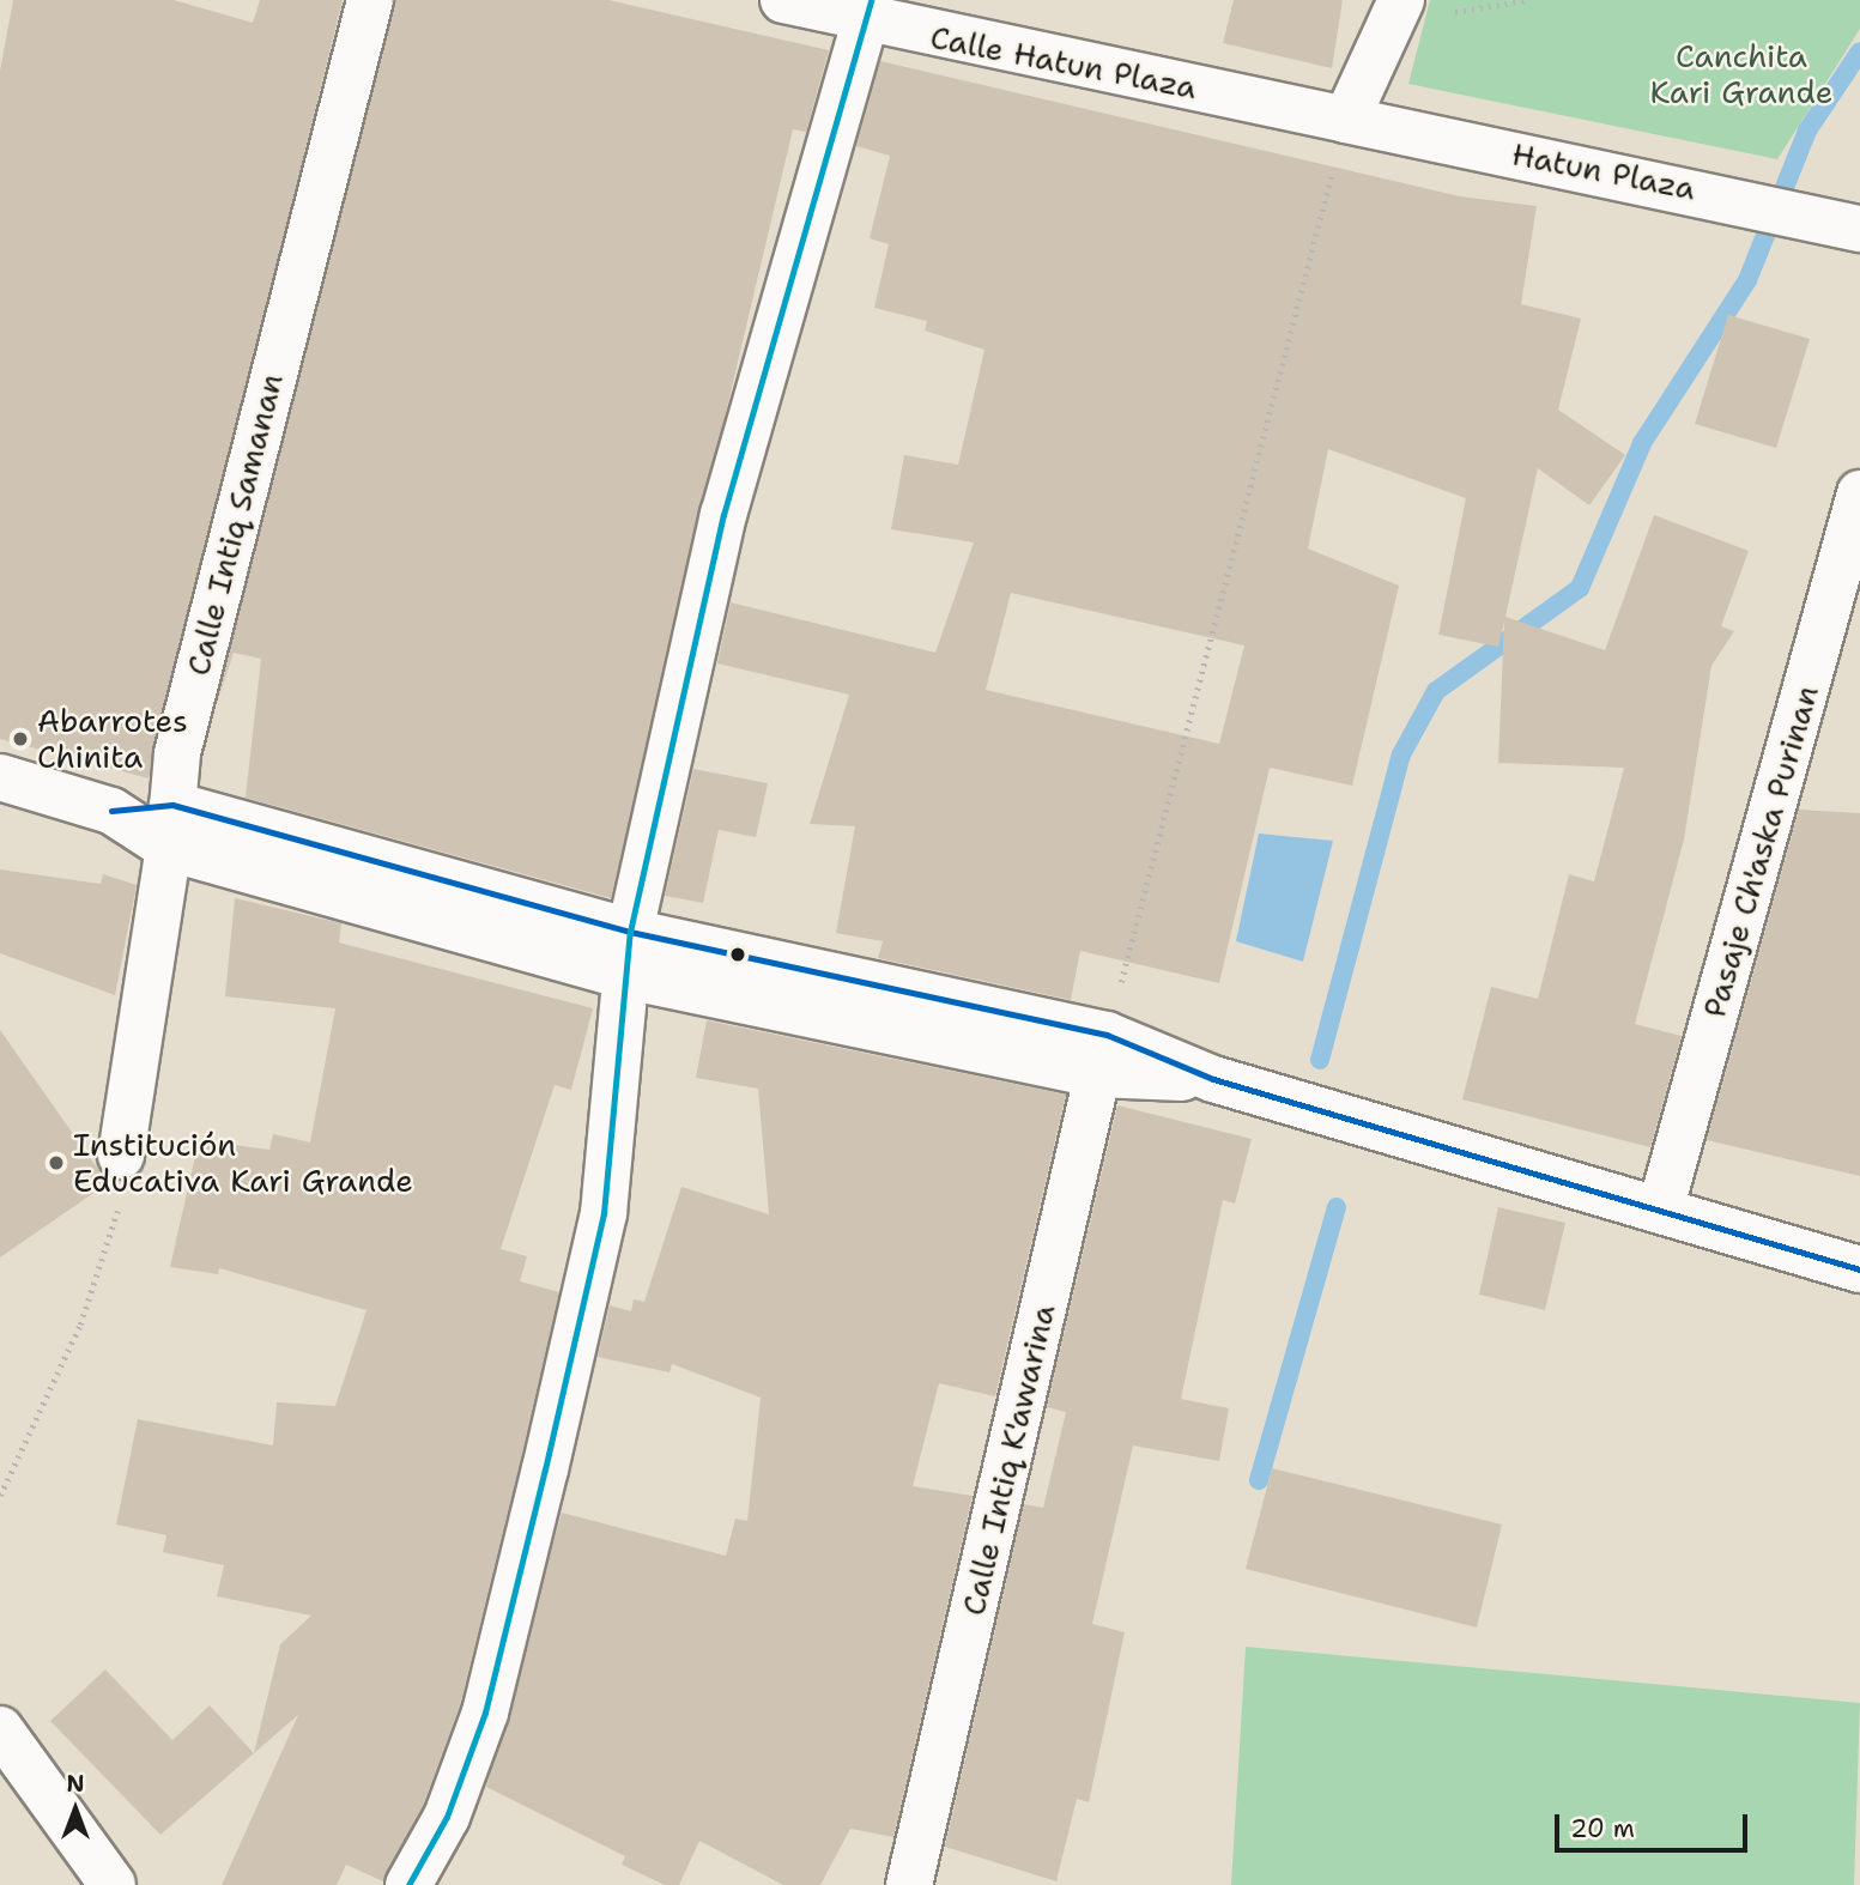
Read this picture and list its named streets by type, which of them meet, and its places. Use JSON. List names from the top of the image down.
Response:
{
  "streets": {
    "street": [
      "Calle Hatun Plaza",
      "Hatun Plaza",
      "Calle Intiq Samanan",
      "Pasaje Ch'aska Purinan",
      "Calle Intiq K'awarina"
    ]
  },
  "crossings": [
    ["Calle Hatun Plaza", "Hatun Plaza"]
  ],
  "parks": ["Canchita Kari Grande"],
  "places": ["Abarrotes Chinita", "Institución Educativa Kari Grande"],
  "scale_bar": "20 m",
  "north": "top"
}
